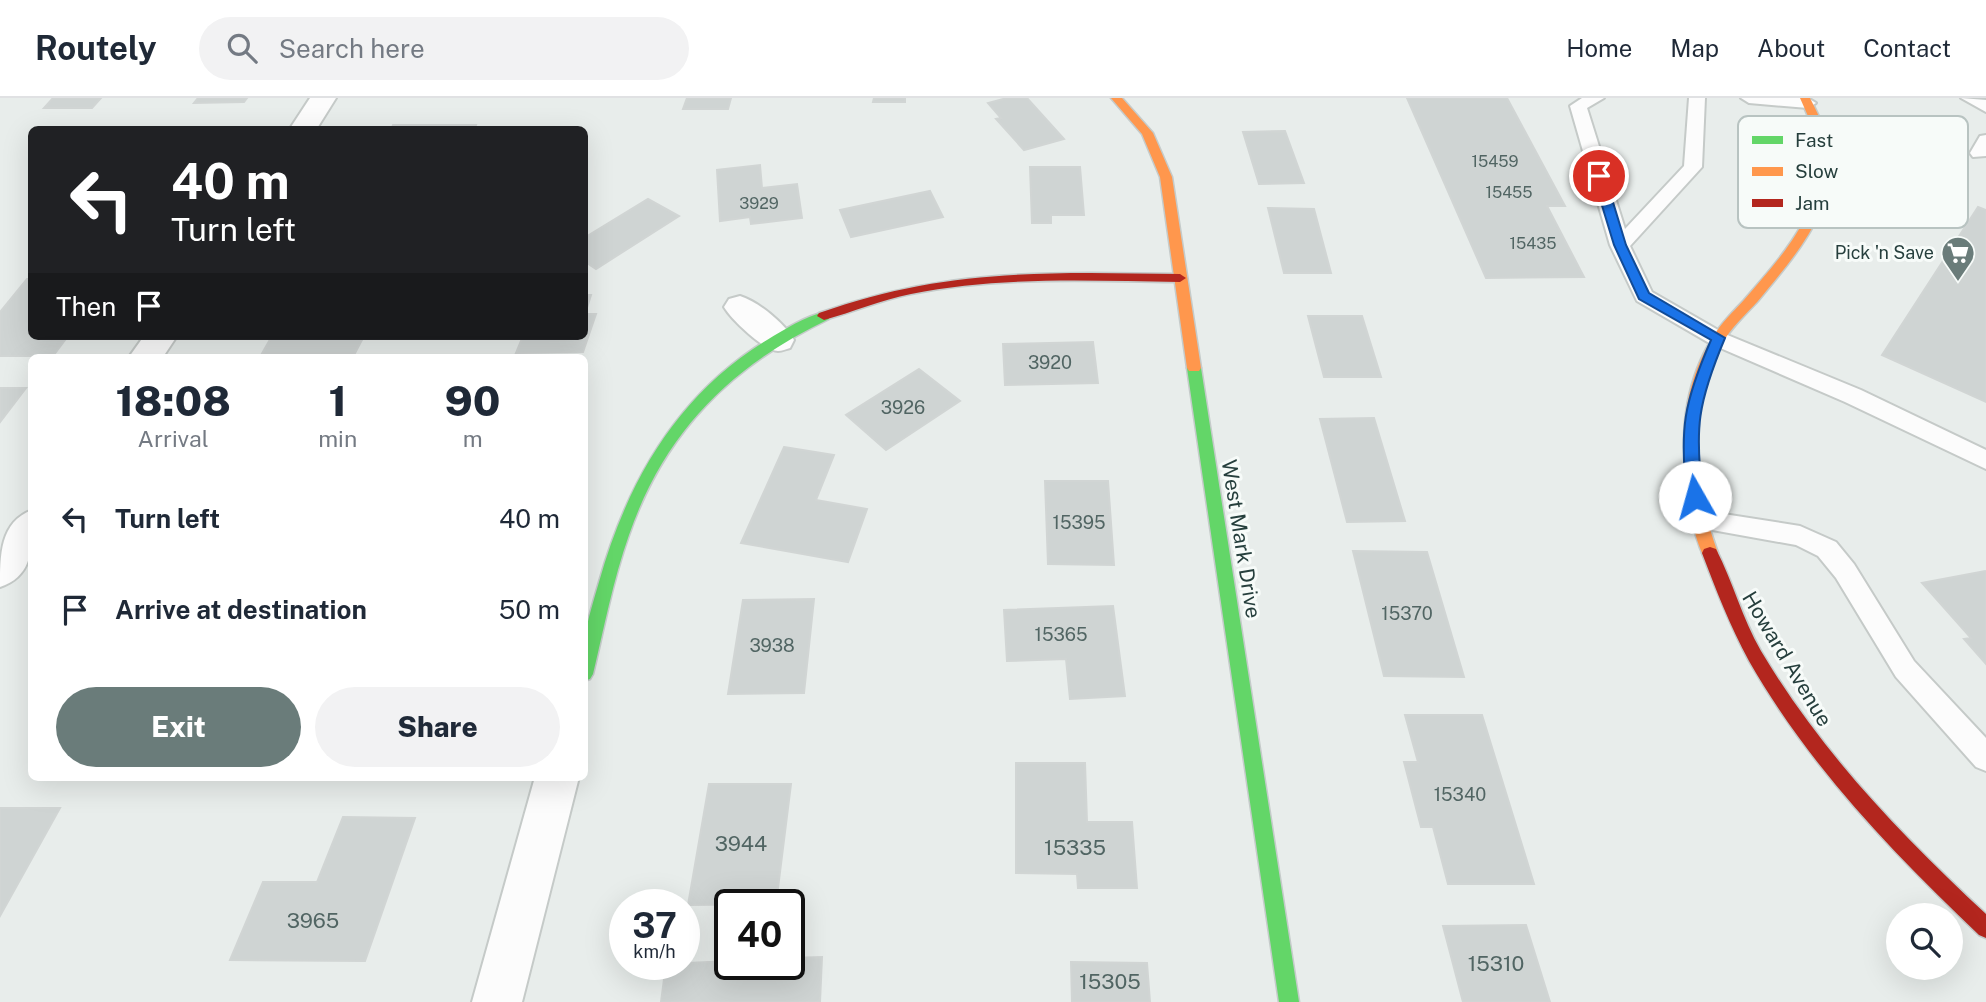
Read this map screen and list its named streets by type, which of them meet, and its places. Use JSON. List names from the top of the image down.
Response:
{
  "streets": {
    "street": ["West Mark Drive", "Howard Avenue"]
  },
  "places": {
    "supermarket": ["Pick 'n Save"]
  },
  "house_numbers": [
    "15459",
    "15455",
    "3929",
    "15435",
    "3920",
    "3926",
    "15395",
    "15370",
    "15365",
    "3938",
    "15340",
    "3944",
    "15335",
    "3965",
    "15310",
    "15305"
  ],
  "legend": ["Fast", "Slow", "Jam"],
  "page": {
    "header": "Routely",
    "search": "Search here",
    "nav": [
      "Home",
      "Map",
      "About",
      "Contact"
    ],
    "turn": ["40 m", "Turn left"],
    "then": "Then",
    "eta": [
      "18:08",
      "Arrival",
      "1",
      "min",
      "90",
      "m"
    ],
    "list": [
      {
        "name": "Turn left",
        "value": "40 m"
      },
      {
        "name": "Arrive at destination",
        "value": "50 m"
      }
    ],
    "buttons": ["Exit", "Share"],
    "speed": "37 km/h",
    "limit": "40"
  }
}
